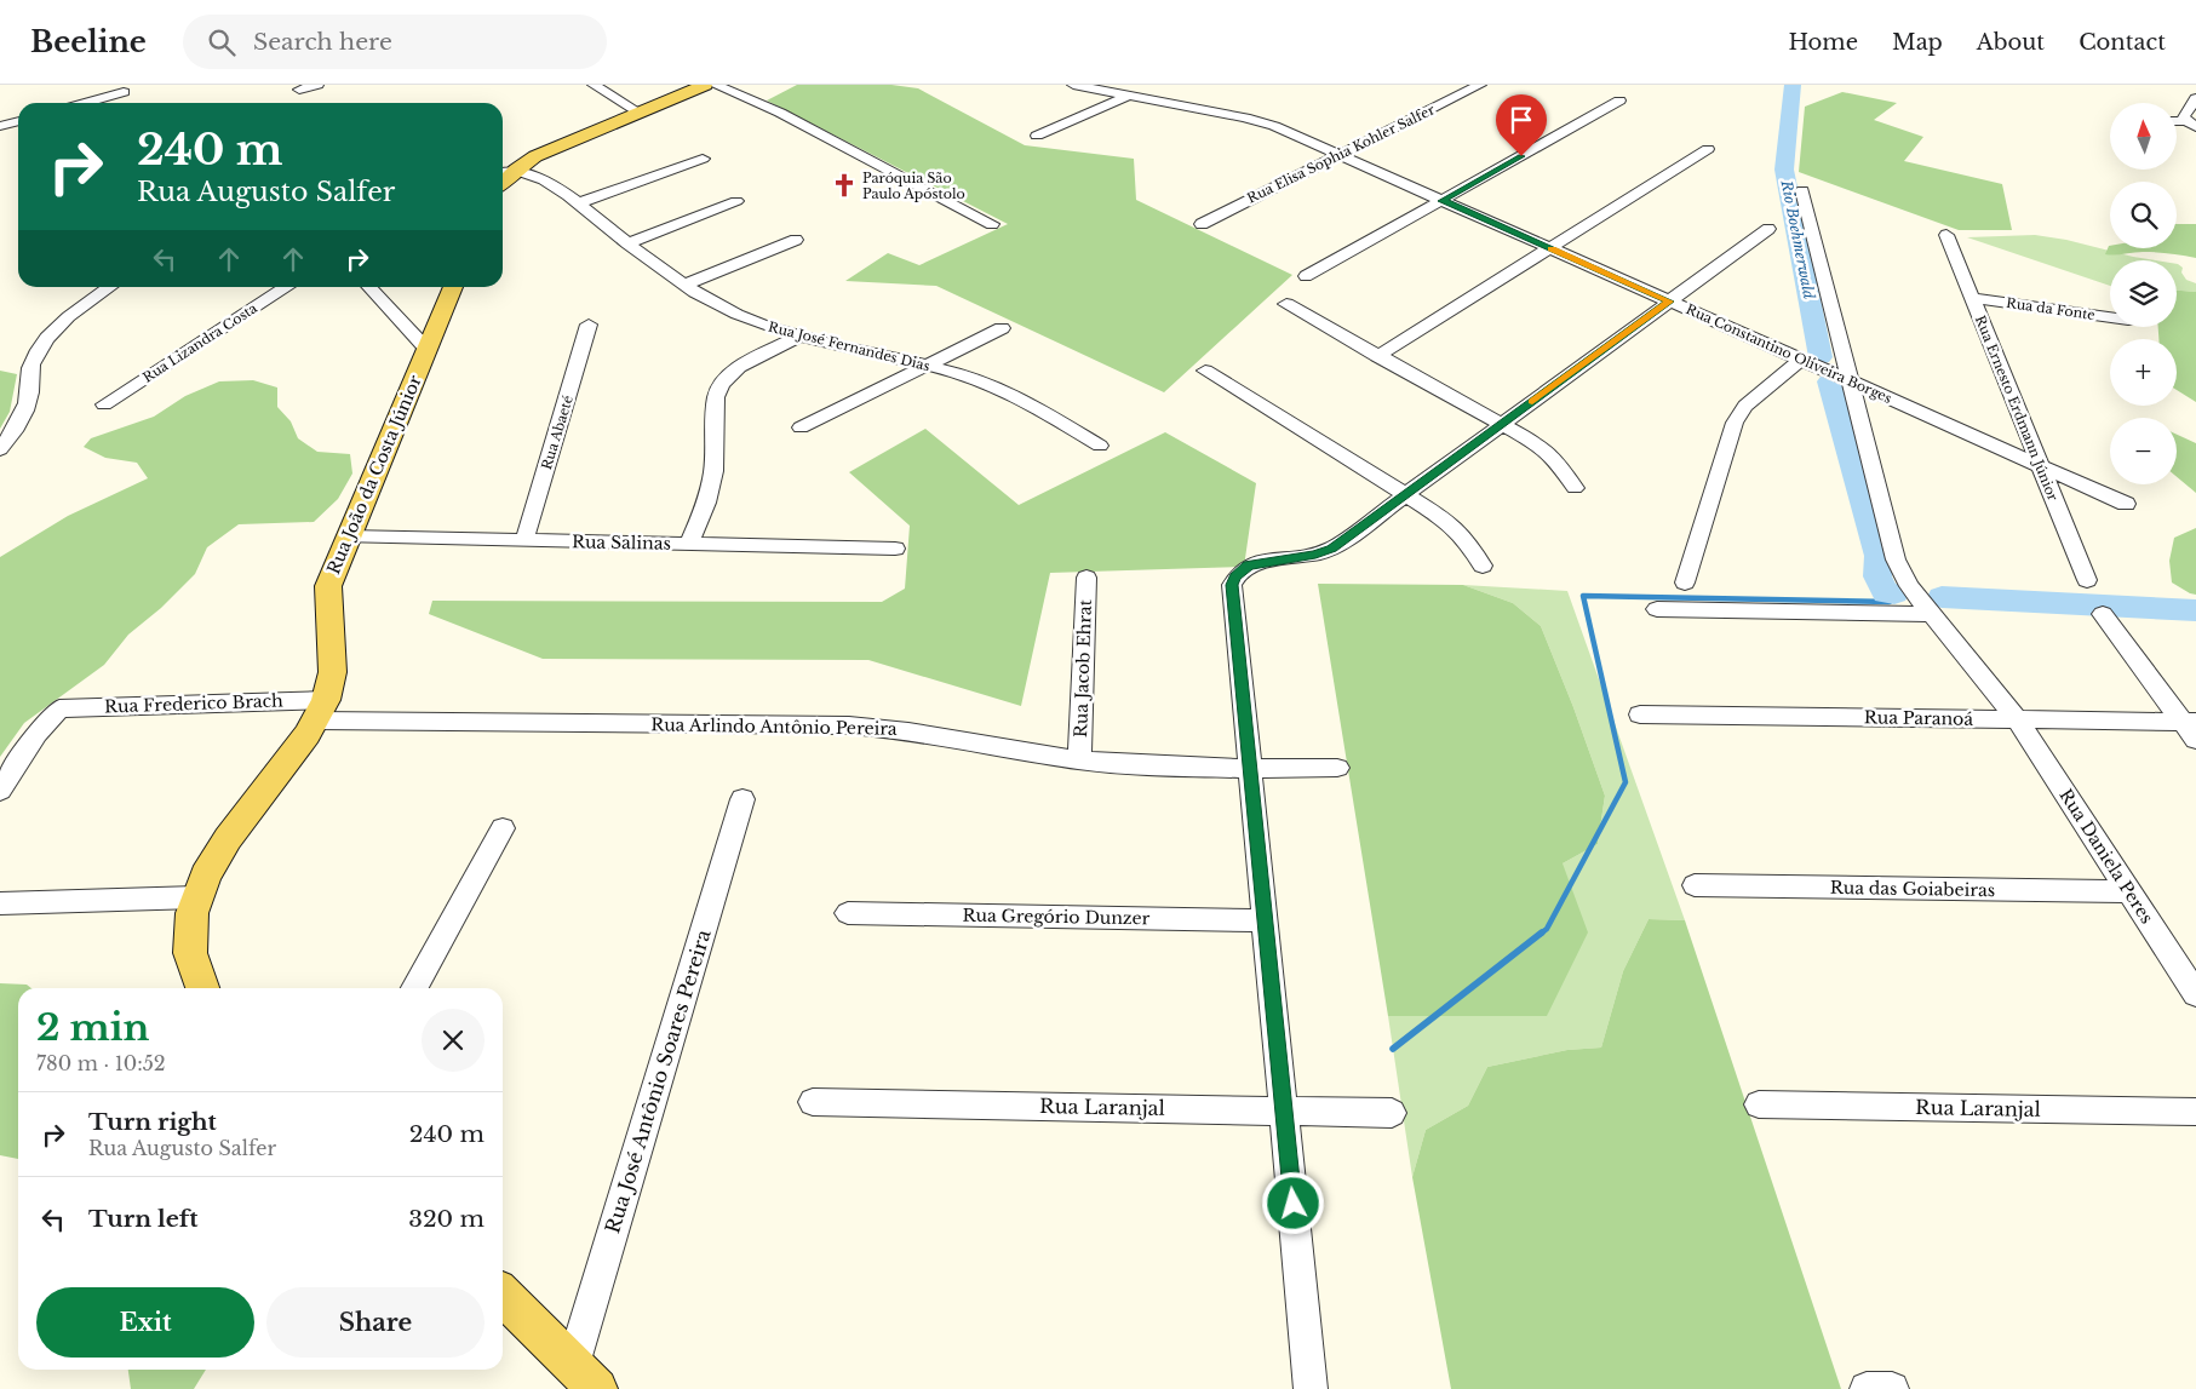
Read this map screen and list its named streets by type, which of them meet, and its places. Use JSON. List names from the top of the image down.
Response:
{
  "streets": {
    "main road": ["Rua João da Costa Júnior"],
    "street": [
      "Rua Elisa Sophia Kohler Salfer",
      "Rua da Fonte",
      "Rua Lizandra Costa",
      "Rua José Fernandes Dias",
      "Rua Constantino Oliveira Borges",
      "Rua Ernesto Erdmann Júnior",
      "Rua Abaeté",
      "Rua Salinas",
      "Rua Jacob Ehrat",
      "Rua Frederico Brach",
      "Rua Paranoá",
      "Rua Arlindo Antônio Pereira",
      "Rua Daniela Peres",
      "Rua das Goiabeiras",
      "Rua Gregório Dunzer",
      "Rua José Antônio Soares Pereira",
      "Rua Laranjal"
    ]
  },
  "crossings": [
    ["Rua Elisa Sophia Kohler Salfer", "Rua Constantino Oliveira Borges"],
    ["Rua da Fonte", "Rua Ernesto Erdmann Júnior"],
    ["Rua Constantino Oliveira Borges", "Rua Ernesto Erdmann Júnior"],
    ["Rua Constantino Oliveira Borges", "Rua Daniela Peres"],
    ["Rua Abaeté", "Rua Salinas"],
    ["Rua João da Costa Júnior", "Rua Salinas"],
    ["Rua João da Costa Júnior", "Rua Frederico Brach"],
    ["Rua João da Costa Júnior", "Rua Arlindo Antônio Pereira"],
    ["Rua Jacob Ehrat", "Rua Arlindo Antônio Pereira"],
    ["Rua Frederico Brach", "Rua Arlindo Antônio Pereira"],
    ["Rua Paranoá", "Rua Daniela Peres"],
    ["Rua Daniela Peres", "Rua das Goiabeiras"]
  ],
  "water": ["Rio Boehmerwald"],
  "places": {
    "church": ["Paróquia São Paulo Apóstolo"]
  },
  "north": "top",
  "page": {
    "header": "Beeline",
    "search": "Search here",
    "nav": [
      "Home",
      "Map",
      "About",
      "Contact"
    ],
    "map_buttons": ["+", "−"],
    "turn": ["240 m", "Rua Augusto Salfer"],
    "heading": ["2 min", "780 m · 10:52"],
    "list": [
      {
        "name": "Turn right",
        "note": "Rua Augusto Salfer",
        "value": "240 m"
      },
      {
        "name": "Turn left",
        "value": "320 m"
      }
    ],
    "buttons": ["Exit", "Share"]
  }
}
